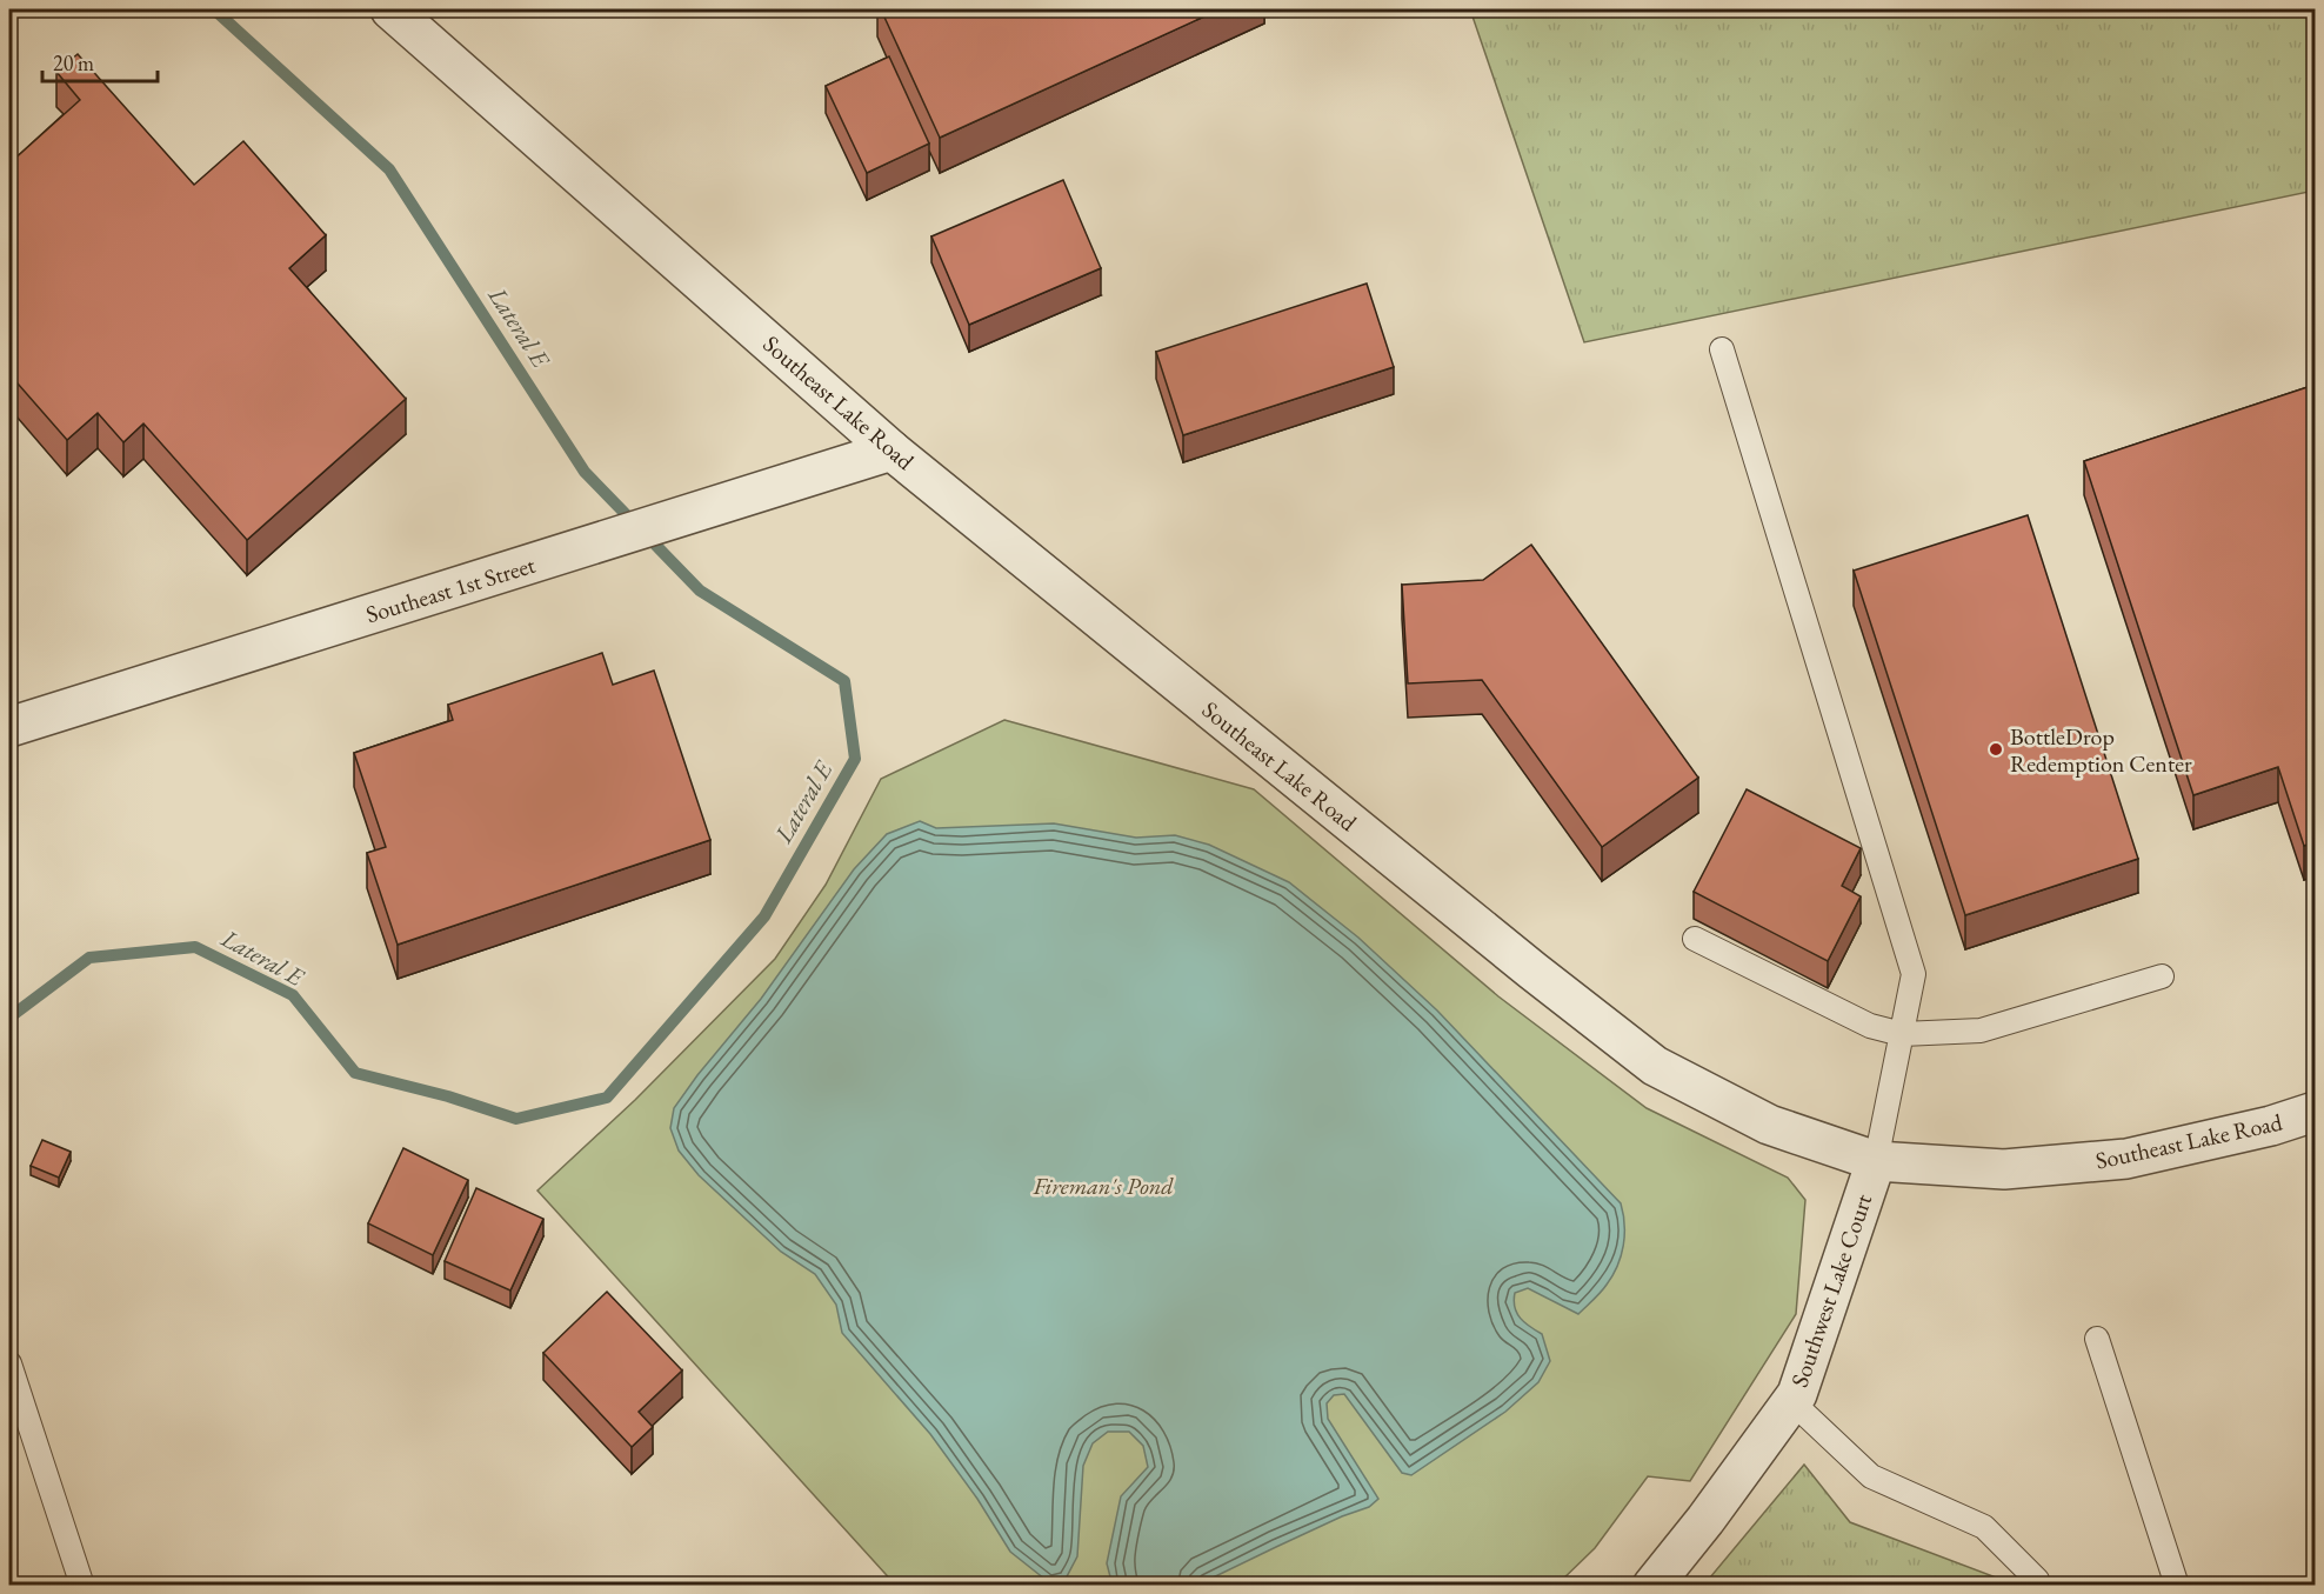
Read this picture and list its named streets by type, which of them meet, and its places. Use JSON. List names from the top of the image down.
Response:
{
  "streets": {
    "street": ["Southeast Lake Road", "Southeast 1st Street", "Southwest Lake Court"]
  },
  "crossings": [
    ["Southeast Lake Road", "Southeast 1st Street"],
    ["Southeast Lake Road", "Southwest Lake Court"]
  ],
  "water": ["Lateral E"],
  "parks": ["Fireman's Pond"],
  "places": ["BottleDrop Redemption Center"],
  "scale_bar": "20 m"
}
